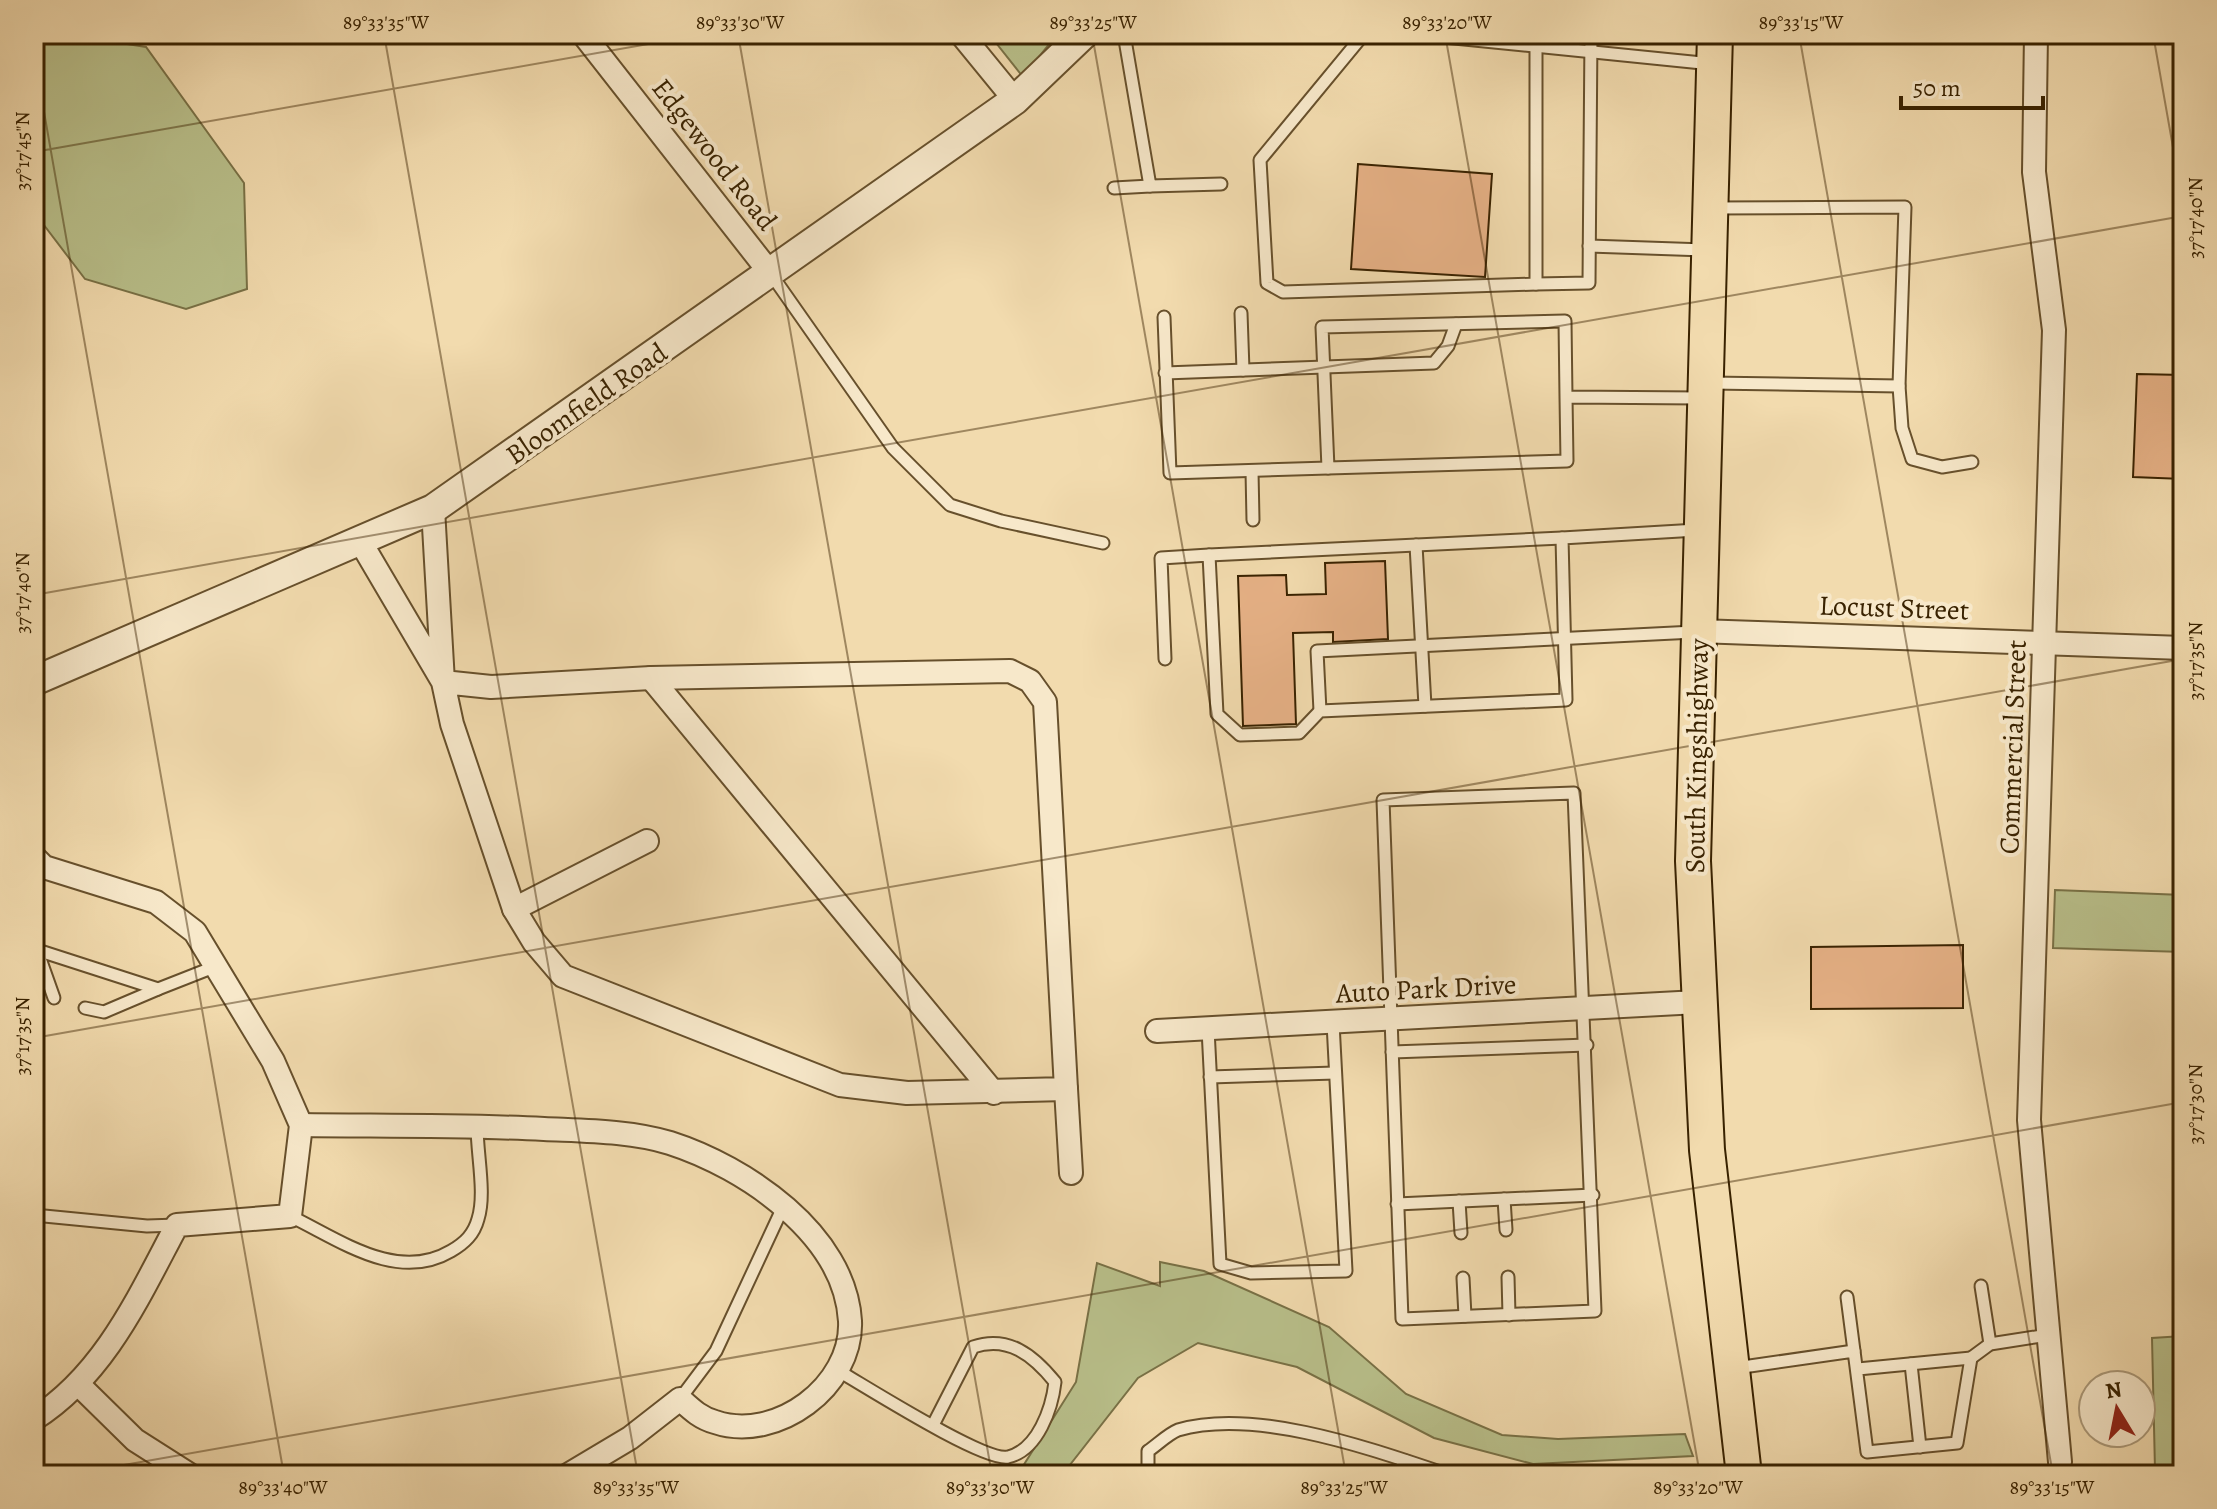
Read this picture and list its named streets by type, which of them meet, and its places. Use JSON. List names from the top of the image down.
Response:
{
  "streets": {
    "main road": ["South Kingshighway"],
    "street": [
      "Edgewood Road",
      "Bloomfield Road",
      "Locust Street",
      "Commercial Street",
      "Auto Park Drive"
    ]
  },
  "crossings": [
    ["Edgewood Road", "Bloomfield Road"],
    ["Locust Street", "Commercial Street"],
    ["Locust Street", "South Kingshighway"],
    ["South Kingshighway", "Auto Park Drive"]
  ],
  "scale_bar": "50 m",
  "north": "top",
  "coordinates": [
    "89°33'35\"W",
    "89°33'30\"W",
    "89°33'25\"W",
    "89°33'20\"W",
    "89°33'15\"W",
    "37°17'45\"N",
    "37°17'40\"N",
    "37°17'35\"N",
    "37°17'30\"N",
    "89°33'40\"W"
  ]
}
